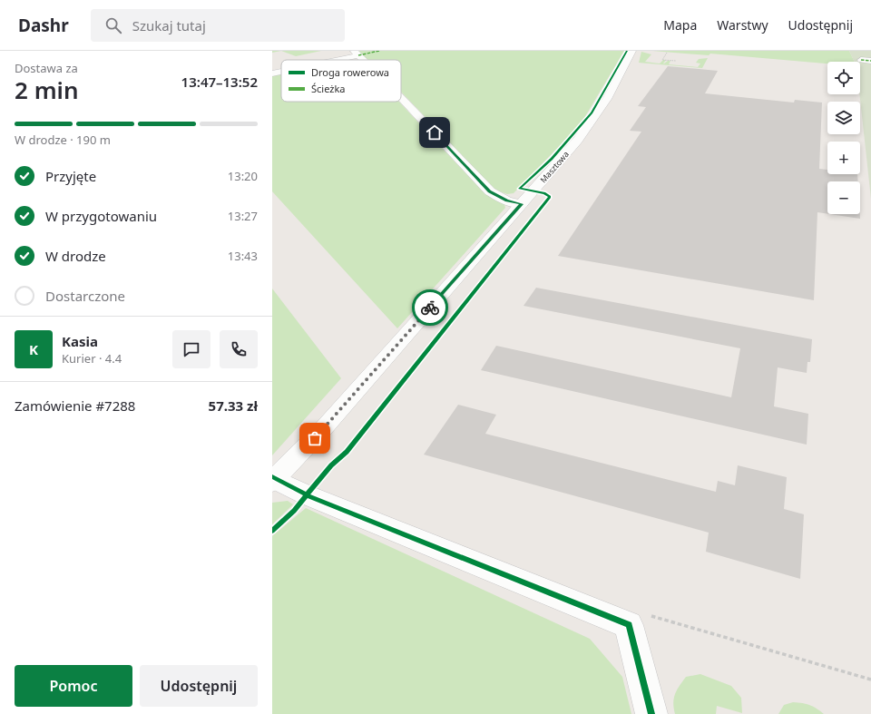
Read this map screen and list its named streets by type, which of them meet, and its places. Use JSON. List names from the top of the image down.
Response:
{
  "streets": {
    "street": ["Masztowa"]
  },
  "legend": ["Droga rowerowa", "Ścieżka"],
  "page": {
    "header": "Dashr",
    "search": "Szukaj tutaj",
    "nav": ["Mapa", "Warstwy", "Udostępnij"],
    "heading": ["2 min", "Dostawa za", "13:47–13:52"],
    "panel": [
      "Kasia",
      "Kurier · 4.4",
      "Zamówienie #7288",
      "57.33 zł"
    ],
    "map_buttons": ["+", "−"],
    "bar": "W drodze · 190 m",
    "list": [
      ["Przyjęte", "13:20"],
      ["W przygotowaniu", "13:27"],
      ["W drodze", "13:43"],
      "Dostarczone"
    ],
    "round": "K",
    "buttons": ["Pomoc", "Udostępnij"]
  }
}
